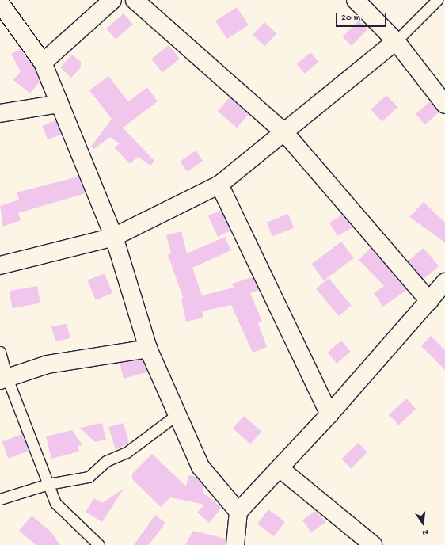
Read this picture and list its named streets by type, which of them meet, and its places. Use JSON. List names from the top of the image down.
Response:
{
  "scale_bar": "20 m",
  "north": "bottom"
}
